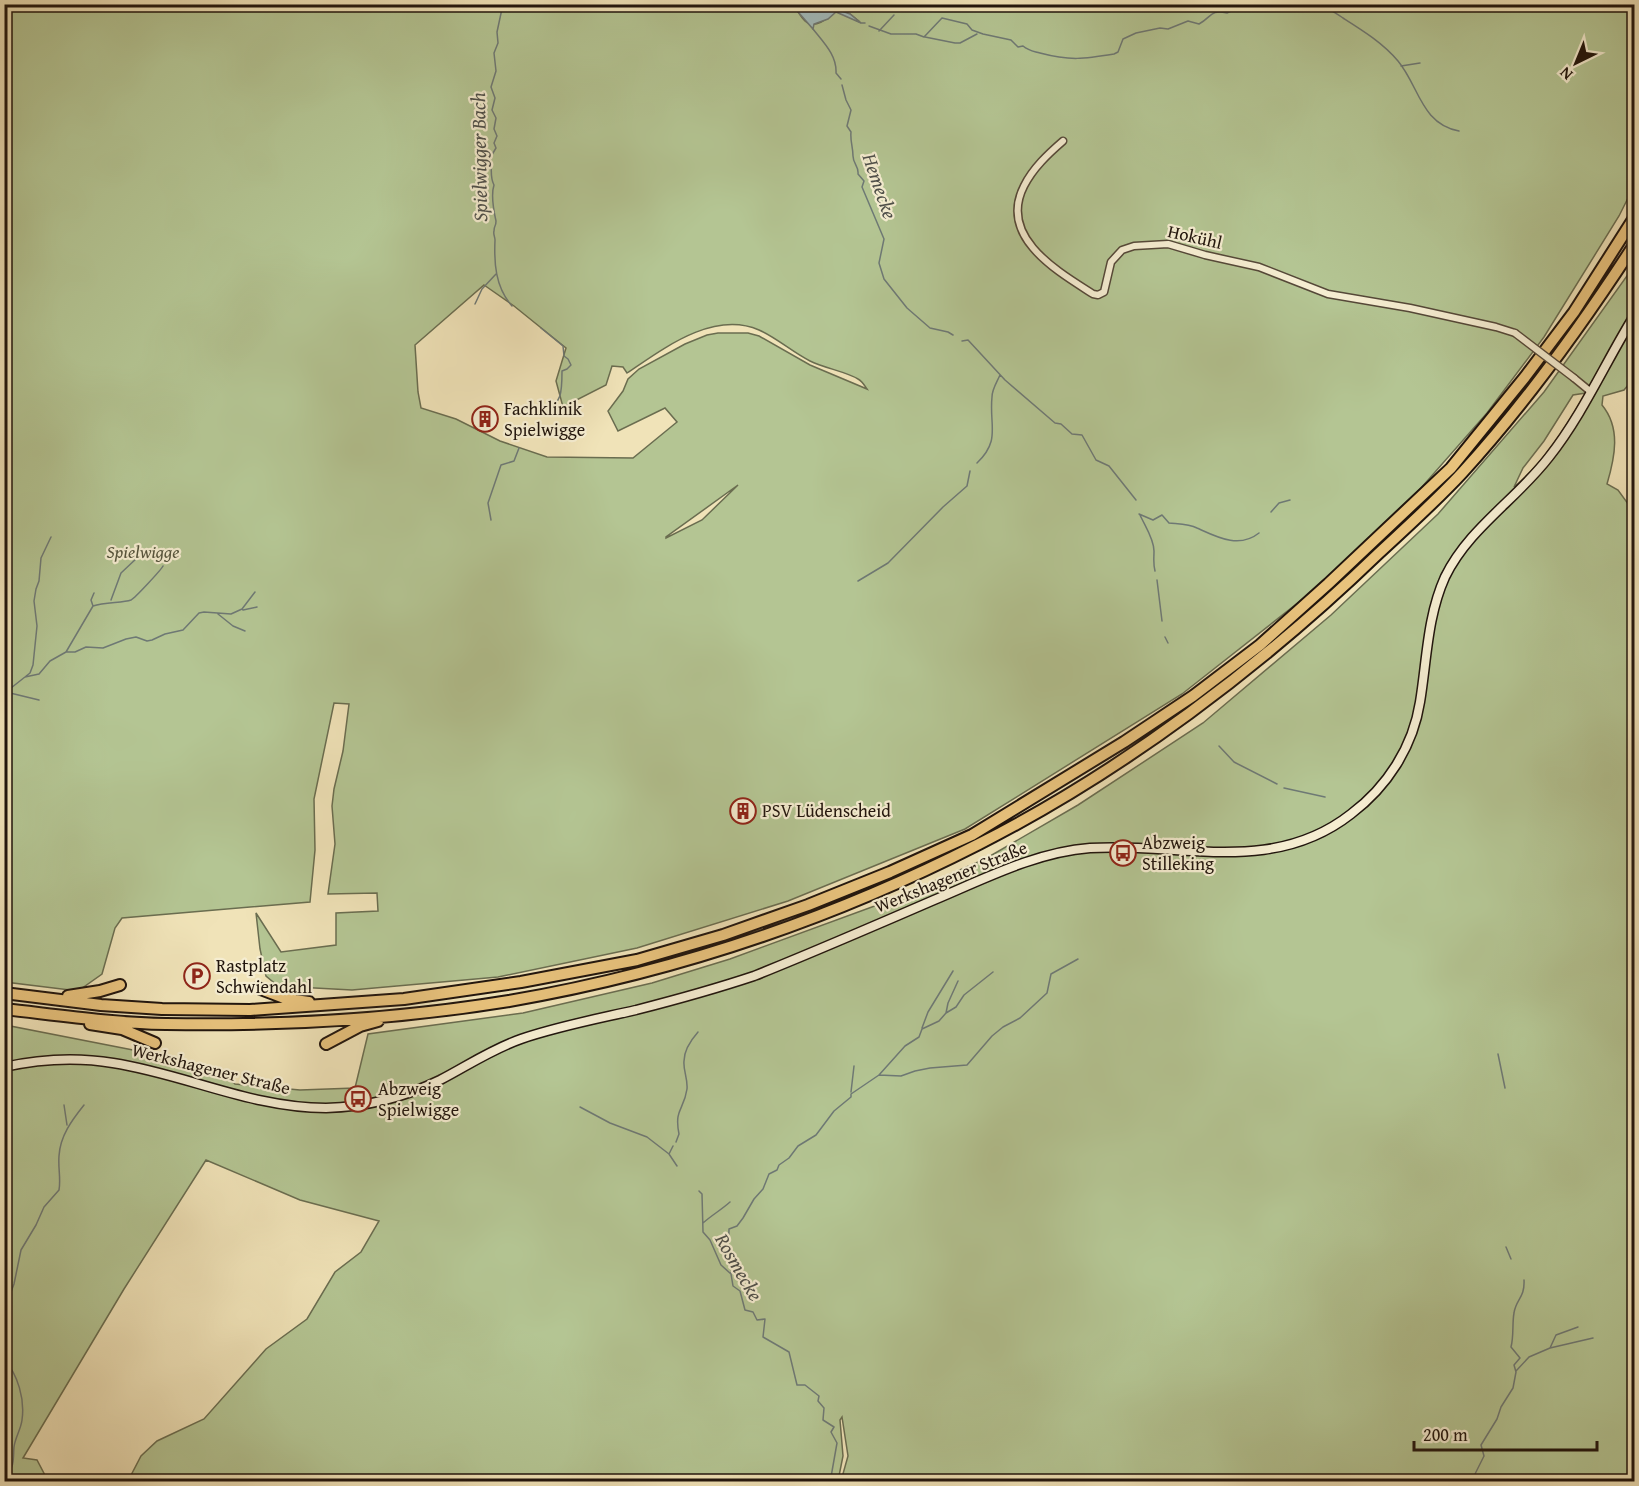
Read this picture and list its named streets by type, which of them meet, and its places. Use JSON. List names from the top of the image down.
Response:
{
  "streets": {
    "main road": ["Werkshagener Straße"],
    "street": ["Hokühl"]
  },
  "crossings": [
    ["Hokühl", "Werkshagener Straße"]
  ],
  "water": ["Spielwigger Bach", "Hemecke", "Rosmecke"],
  "parks": ["Spielwigge"],
  "places": {
    "building": ["Fachklinik Spielwigge", "PSV Lüdenscheid"],
    "bus stop": ["Abzweig Stilleking", "Abzweig Spielwigge"],
    "parking": ["Rastplatz Schwiendahl"]
  },
  "scale_bar": "200 m",
  "north": "bottom left"
}
